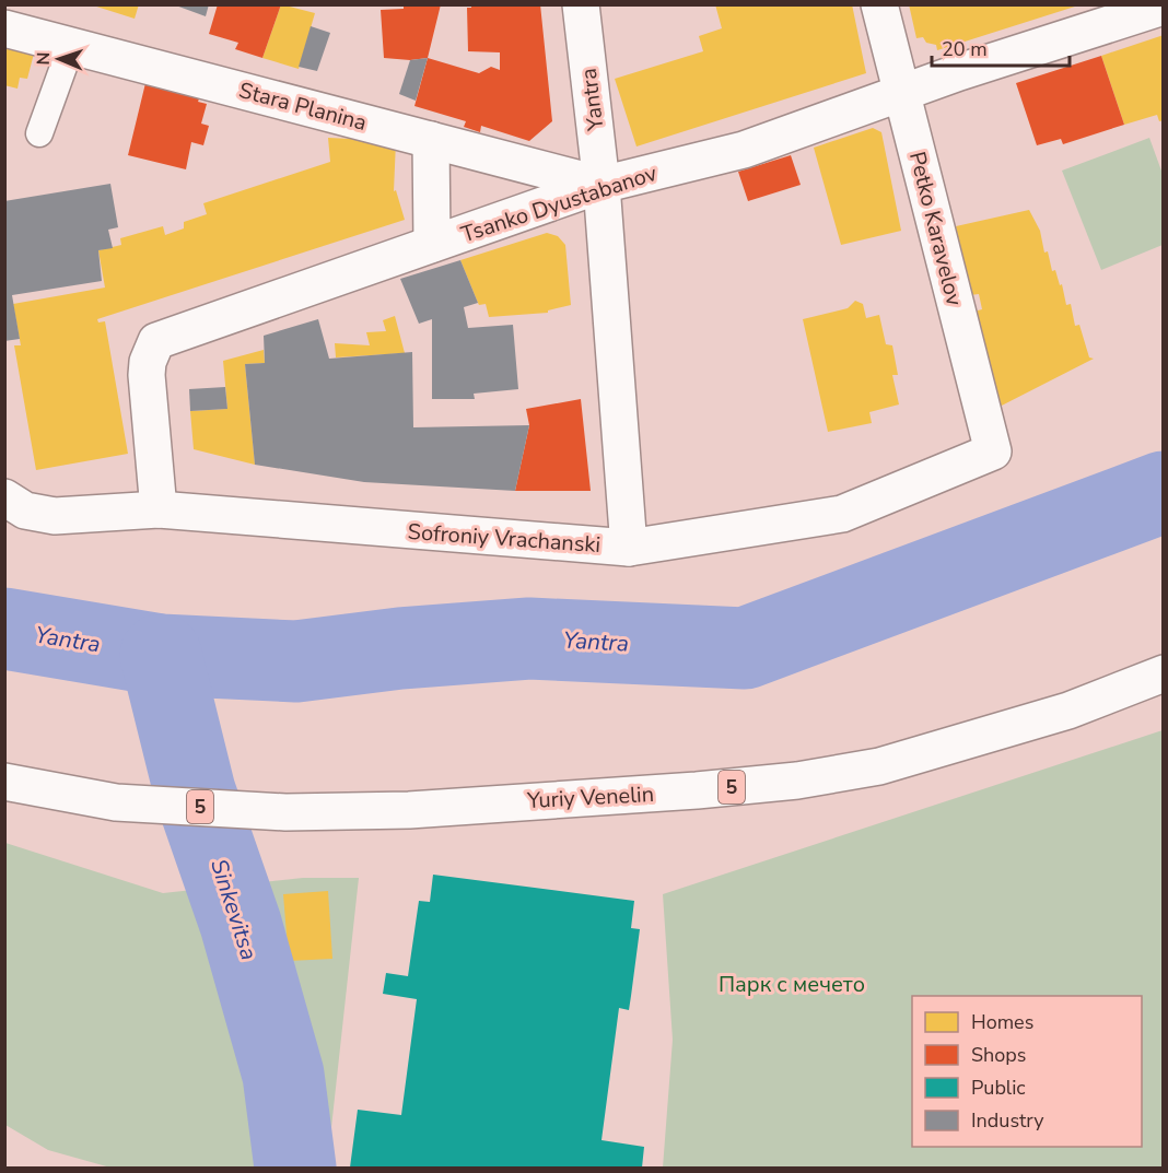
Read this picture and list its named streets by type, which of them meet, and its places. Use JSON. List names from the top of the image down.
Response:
{
  "streets": {
    "street": [
      "Yantra",
      "Stara Planina",
      "Tsanko Dyustabanov",
      "Petko Karavelov",
      "Sofroniy Vrachanski",
      "5",
      "Yuriy Venelin"
    ]
  },
  "crossings": [
    ["Yantra", "Stara Planina"],
    ["Yantra", "Tsanko Dyustabanov"],
    ["Yantra", "Sofroniy Vrachanski"],
    ["Stara Planina", "Tsanko Dyustabanov"],
    ["Tsanko Dyustabanov", "Petko Karavelov"],
    ["Tsanko Dyustabanov", "Sofroniy Vrachanski"],
    ["Petko Karavelov", "Sofroniy Vrachanski"]
  ],
  "water": ["Yantra", "Sinkevitsa"],
  "parks": ["Парк с мечето"],
  "legend": [
    "Homes",
    "Shops",
    "Public",
    "Industry"
  ],
  "scale_bar": "20 m",
  "north": "left"
}
